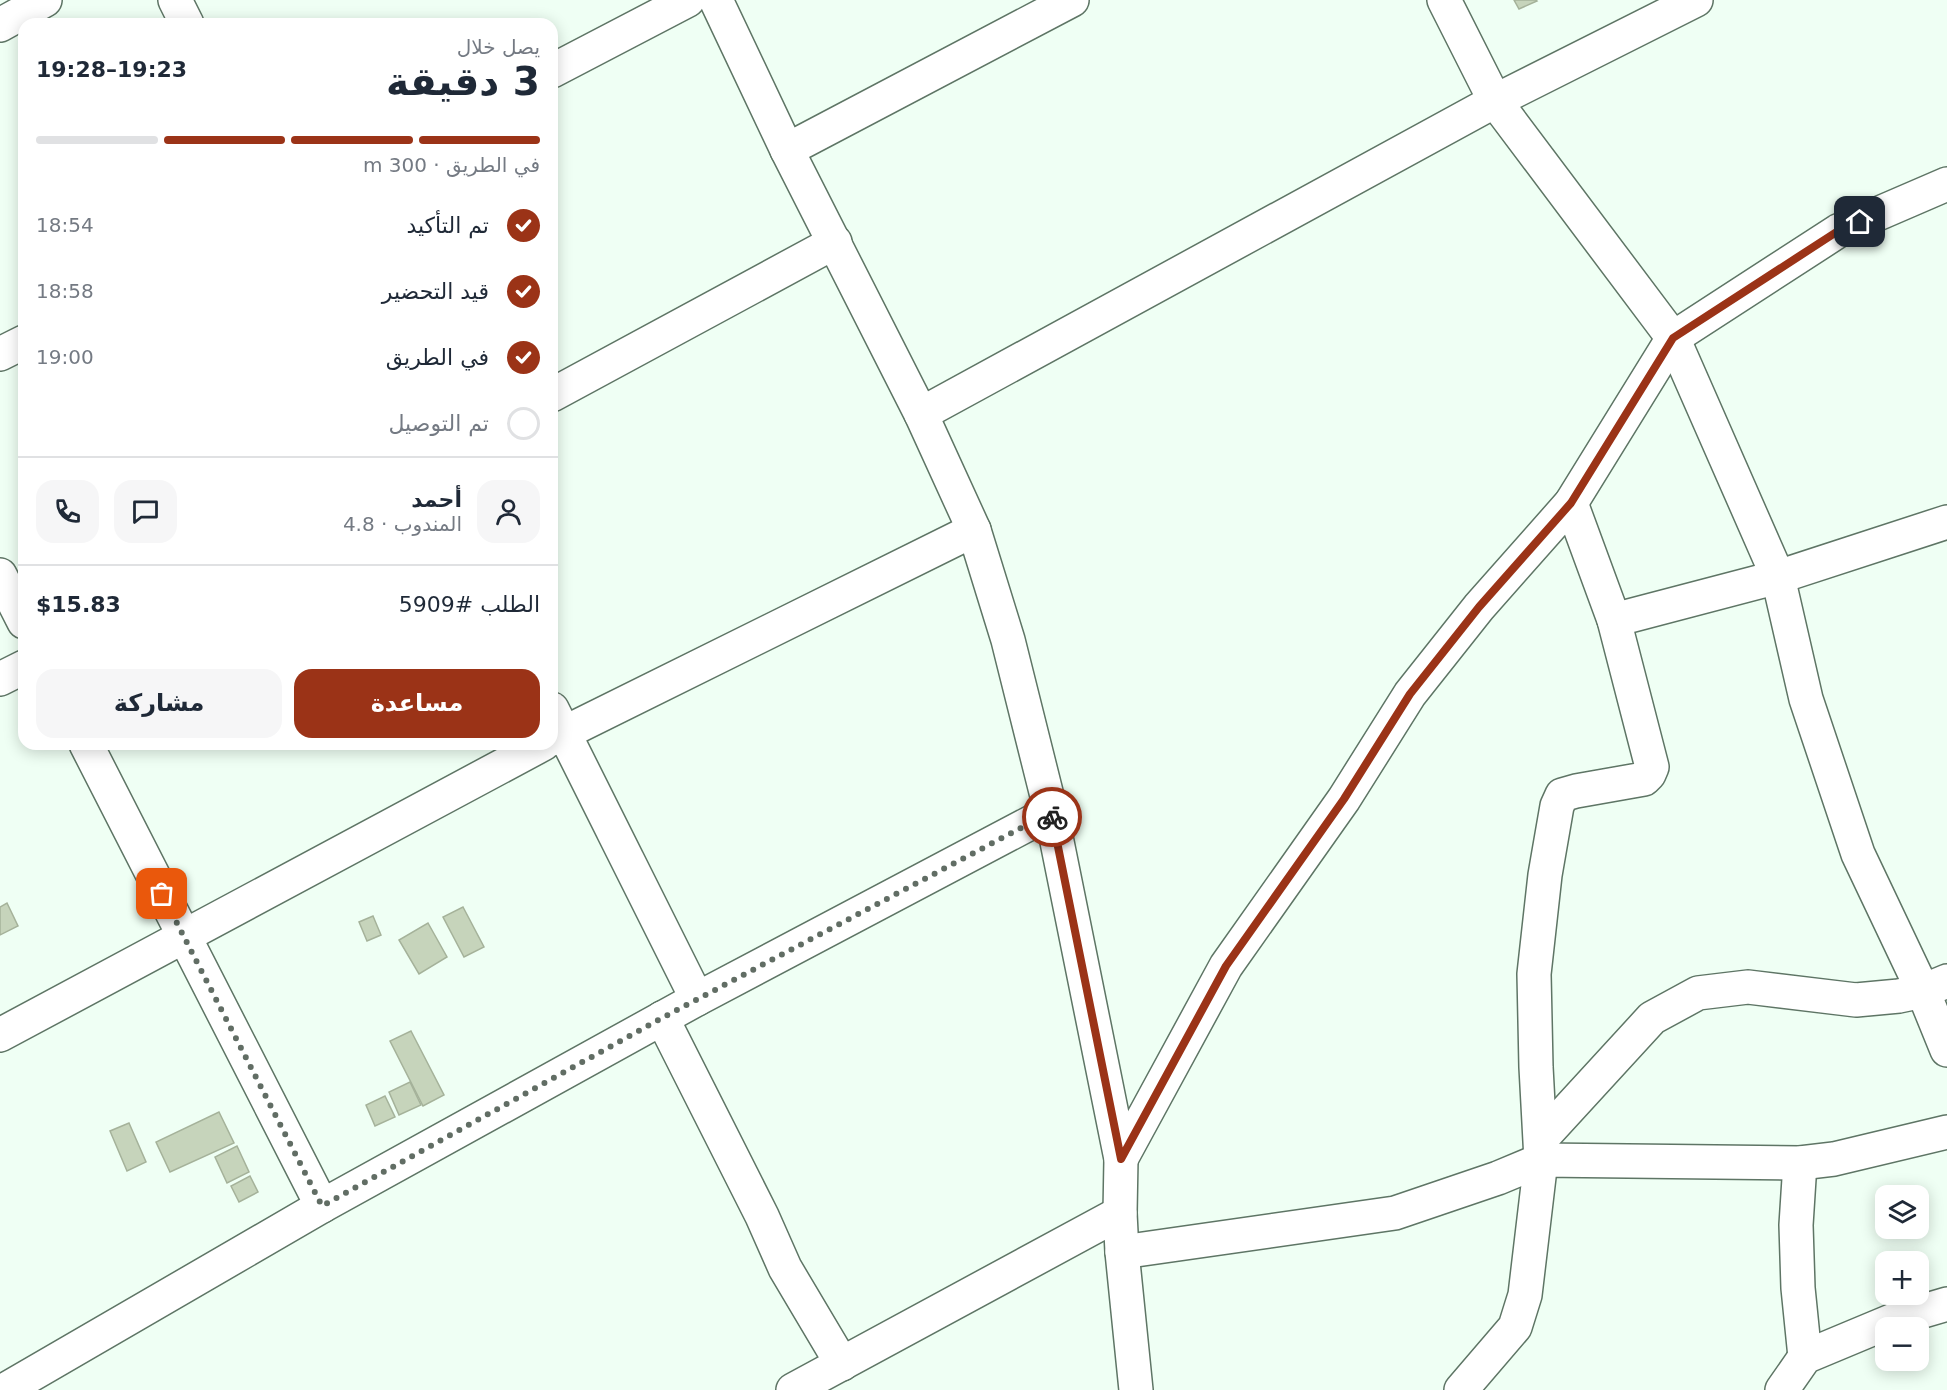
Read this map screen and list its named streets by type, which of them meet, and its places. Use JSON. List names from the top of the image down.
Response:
{
  "page": {
    "heading": ["3 دقيقة", "يصل خلال", "19:23–19:28"],
    "panel": [
      "أحمد",
      "المندوب · 4.8",
      "الطلب #5909",
      "$15.83"
    ],
    "bar": "في الطريق · 300 m",
    "list": [
      ["تم التأكيد", "18:54"],
      ["قيد التحضير", "18:58"],
      ["في الطريق", "19:00"],
      "تم التوصيل"
    ],
    "buttons": ["مساعدة", "مشاركة"],
    "map_buttons": ["+", "−"]
  }
}
